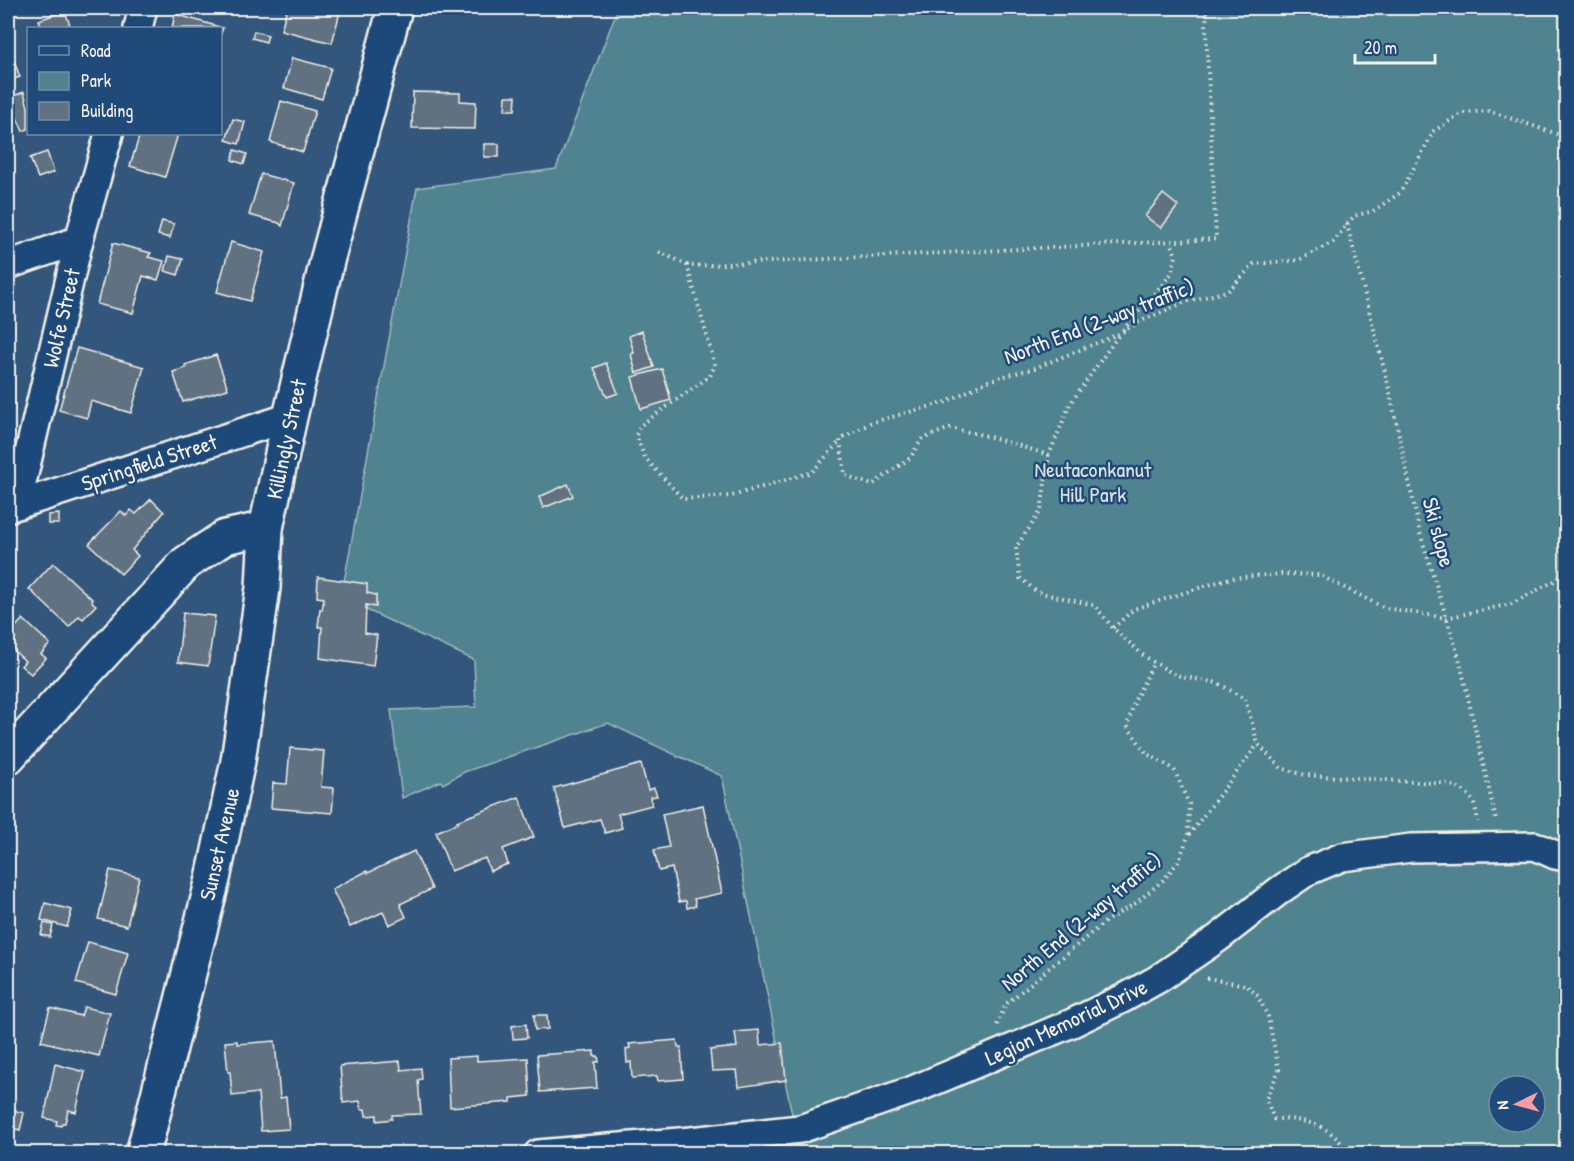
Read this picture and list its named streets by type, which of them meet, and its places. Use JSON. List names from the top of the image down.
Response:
{
  "streets": {
    "main road": ["Killingly Street", "Sunset Avenue"],
    "street": ["Wolfe Street", "Springfield Street", "Legion Memorial Drive"],
    "path": ["North End (2-way traffic)", "Ski slope"]
  },
  "crossings": [
    ["Wolfe Street", "Springfield Street"],
    ["North End (2-way traffic)", "Ski slope"],
    ["North End (2-way traffic)", "Legion Memorial Drive"],
    ["Killingly Street", "Springfield Street"],
    ["Killingly Street", "Sunset Avenue"],
    ["Ski slope", "Legion Memorial Drive"]
  ],
  "parks": ["Neutaconkanut Hill Park"],
  "legend": ["Road", "Park", "Building"],
  "scale_bar": "20 m",
  "north": "left"
}
